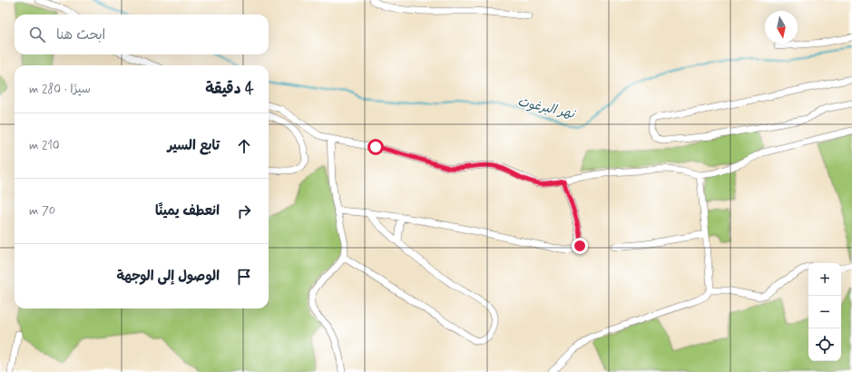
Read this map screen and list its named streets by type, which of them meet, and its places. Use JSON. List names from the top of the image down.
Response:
{
  "water": ["نهر البرغوت"],
  "north": "bottom",
  "page": {
    "search": "ابحث هنا",
    "heading": ["4 دقيقة", "سيرًا · 280 m"],
    "list": [
      ["تابع السير", "210 m"],
      ["انعطف يمينًا", "70 m"],
      "الوصول إلى الوجهة"
    ],
    "map_buttons": ["+", "−"]
  }
}
